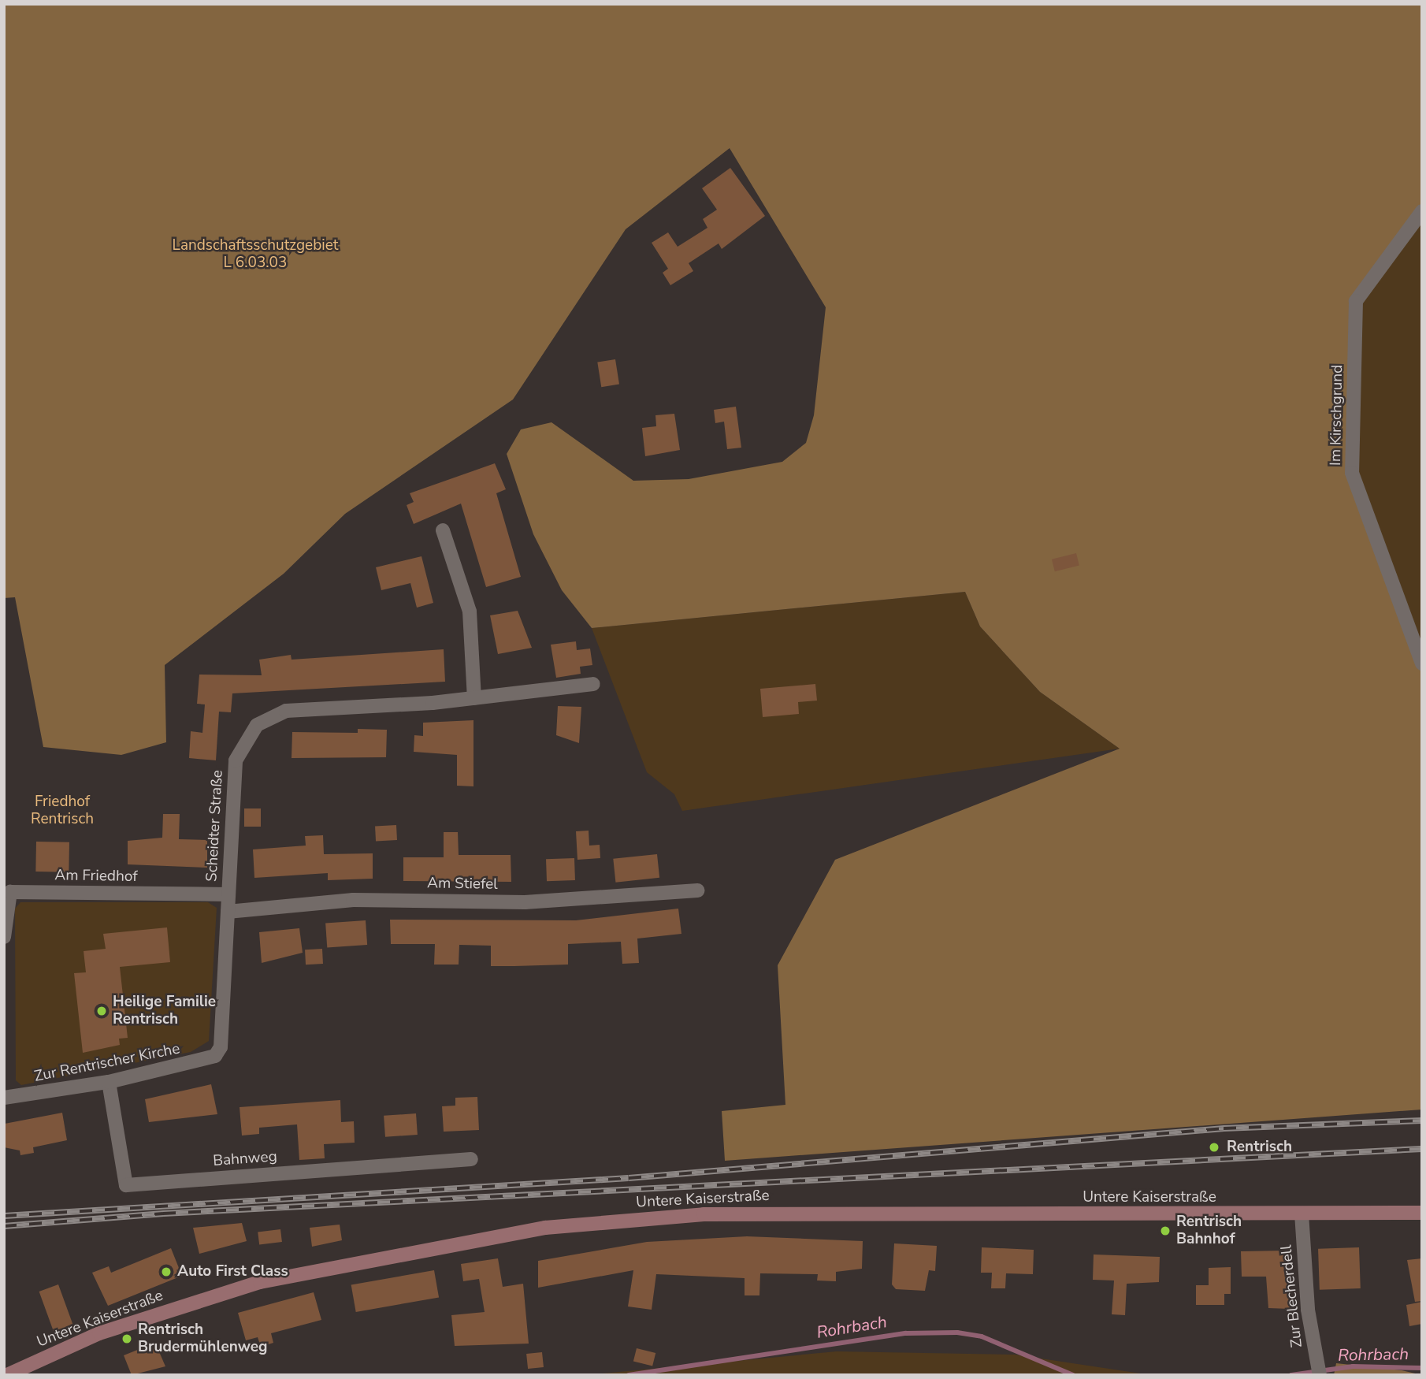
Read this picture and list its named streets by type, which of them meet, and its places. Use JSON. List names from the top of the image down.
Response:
{
  "streets": {
    "main road": ["Untere Kaiserstraße"],
    "street": [
      "Im Kirschgrund",
      "Scheidter Straße",
      "Am Friedhof",
      "Am Stiefel",
      "Zur Rentrischer Kirche",
      "Bahnweg",
      "Zur Blecherdell"
    ]
  },
  "crossings": [
    ["Scheidter Straße", "Am Friedhof"],
    ["Scheidter Straße", "Am Stiefel"],
    ["Scheidter Straße", "Zur Rentrischer Kirche"],
    ["Zur Rentrischer Kirche", "Bahnweg"],
    ["Untere Kaiserstraße", "Zur Blecherdell"]
  ],
  "water": ["Rohrbach"],
  "parks": ["Landschaftsschutzgebiet L 6.03.03", "Friedhof Rentrisch"],
  "places": [
    "Heilige Familie Rentrisch",
    "Rentrisch",
    "Rentrisch Bahnhof",
    "Auto First Class",
    "Rentrisch Brudermühlenweg"
  ]
}
